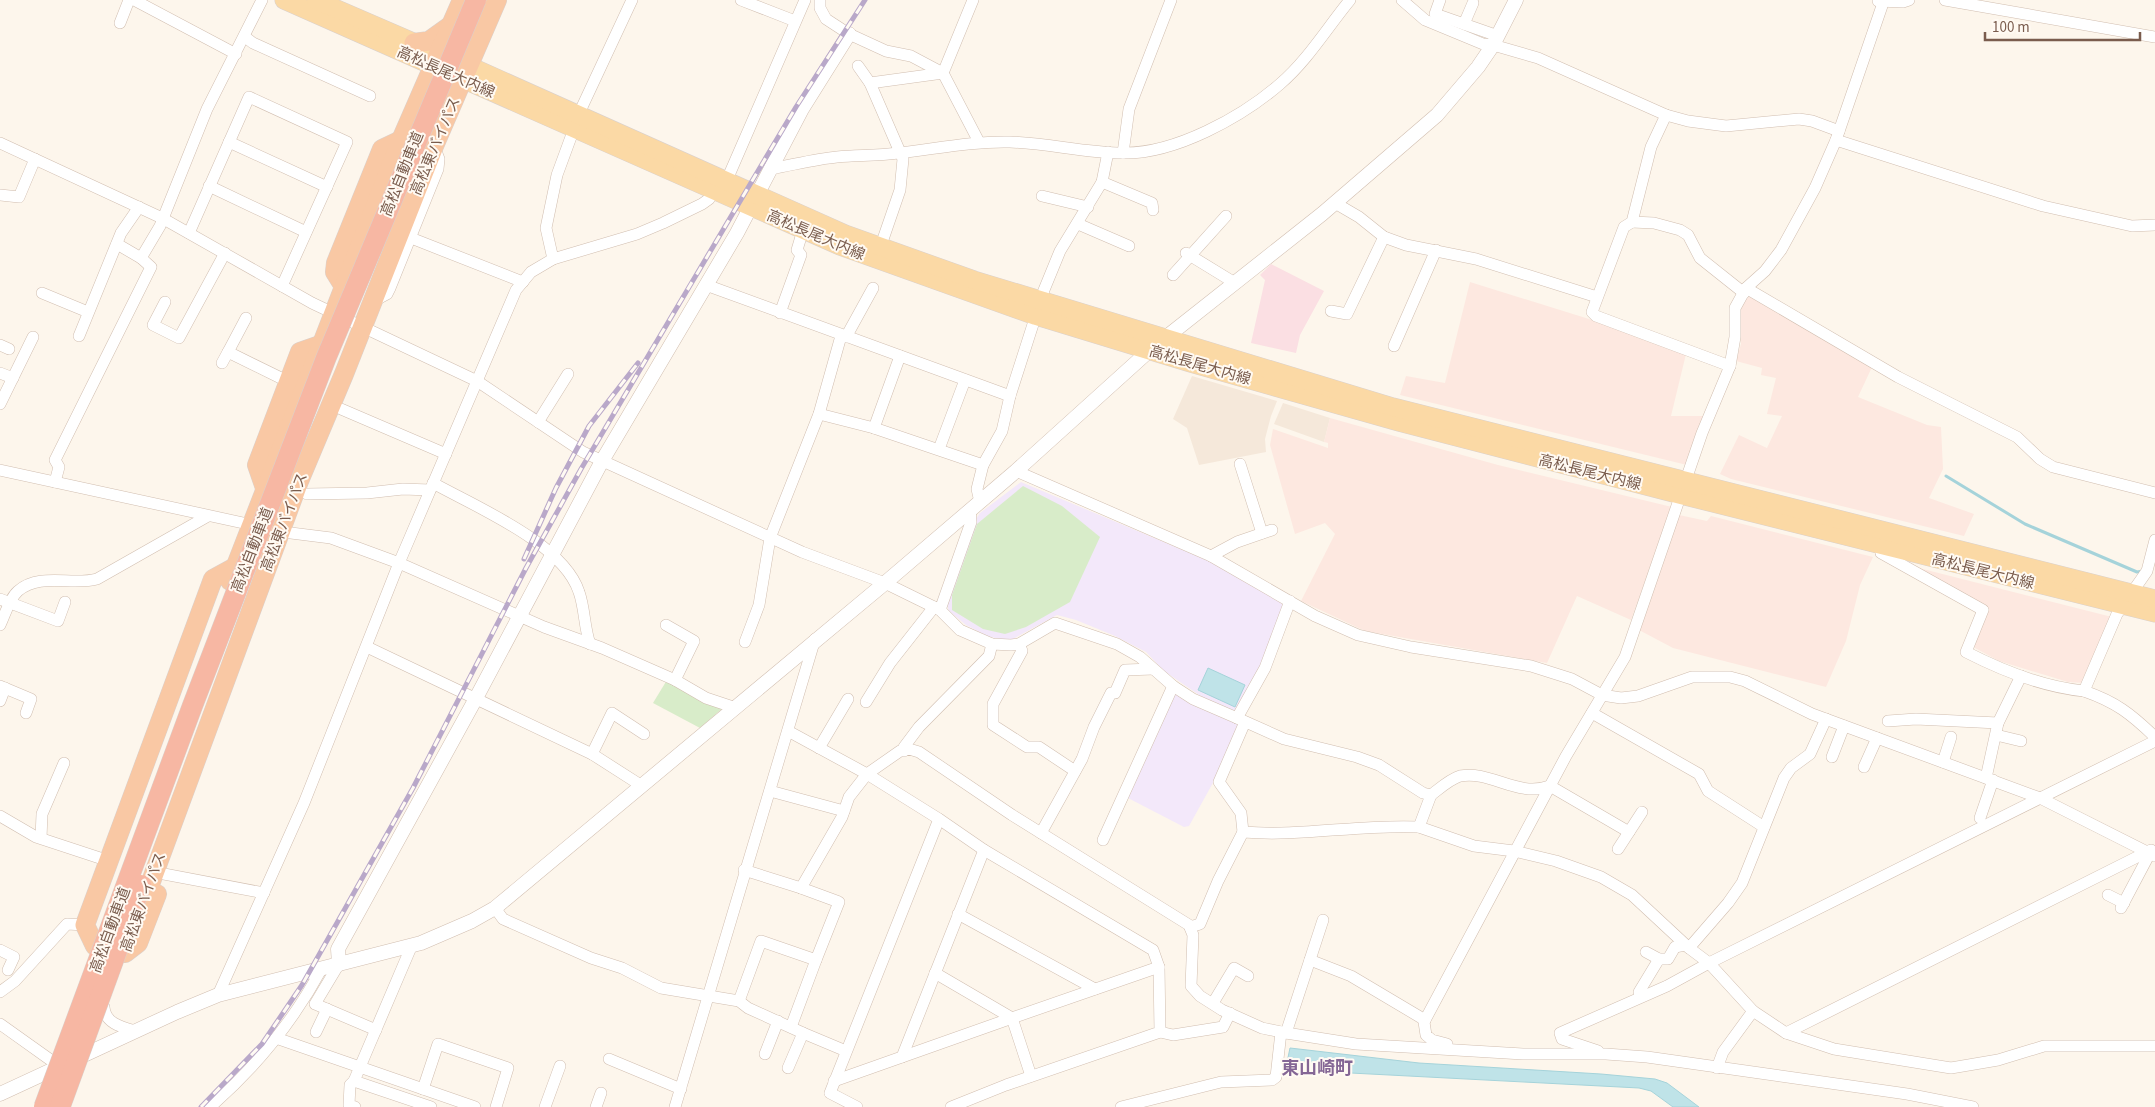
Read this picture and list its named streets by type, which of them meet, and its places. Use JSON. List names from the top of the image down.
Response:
{
  "streets": {
    "highway": ["高松東バイパス", "高松自動車道"],
    "main road": ["高松長尾大内線"]
  },
  "crossings": [
    ["高松長尾大内線", "高松東バイパス"]
  ],
  "districts": ["東山崎町"],
  "scale_bar": "100 m"
}
